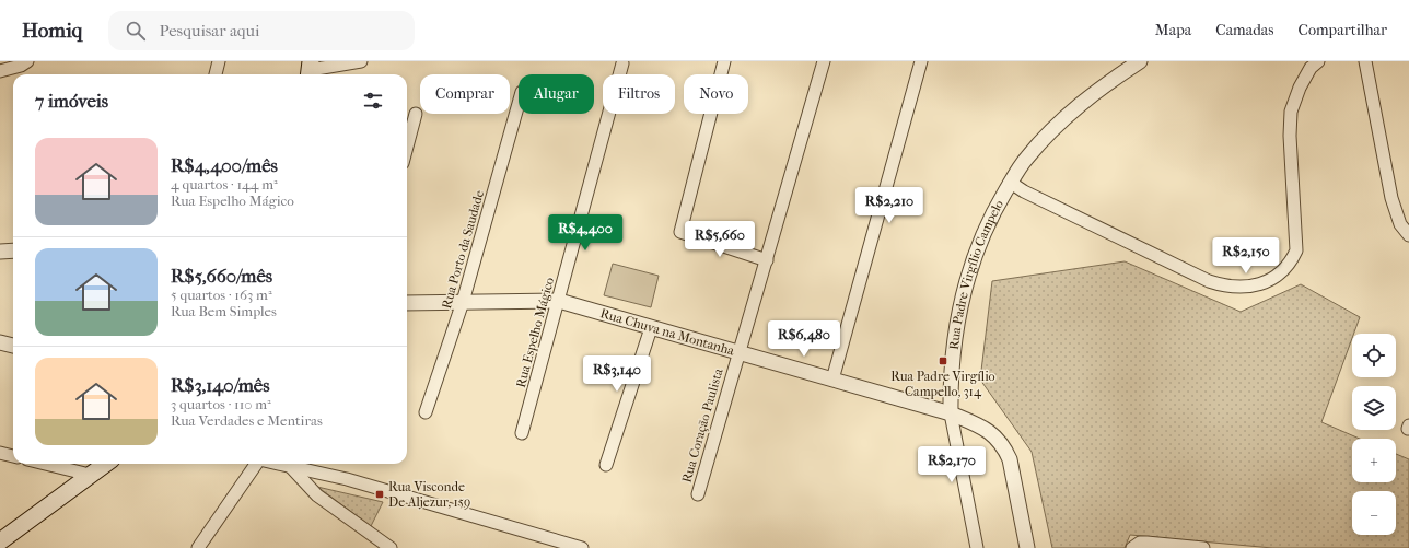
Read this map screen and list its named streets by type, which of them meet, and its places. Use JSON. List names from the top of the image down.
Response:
{
  "streets": {
    "street": [
      "Rua Porto da Saudade",
      "Rua Padre Virgílio Campelo",
      "Rua Espelho Mágico",
      "Rua Chuva na Montanha",
      "Rua Coração Paulista"
    ]
  },
  "crossings": [
    ["Rua Porto da Saudade", "Rua Chuva na Montanha"],
    ["Rua Padre Virgílio Campelo", "Rua Chuva na Montanha"],
    ["Rua Espelho Mágico", "Rua Chuva na Montanha"],
    ["Rua Chuva na Montanha", "Rua Coração Paulista"]
  ],
  "places": {
    "transit": ["Rua Padre Virgílio Campello, 314", "Rua Visconde De Aljezur, 159"]
  },
  "page": {
    "header": "Homiq",
    "search": "Pesquisar aqui",
    "nav": ["Mapa", "Camadas", "Compartilhar"],
    "chip": [
      "Comprar",
      "Alugar",
      "Filtros",
      "Novo"
    ],
    "heading": "7 imóveis",
    "list": [
      {
        "name": "R$4,400/mês",
        "note": "4 quartos · 144 m² · Rua Espelho Mágico"
      },
      {
        "name": "R$5,660/mês",
        "note": "5 quartos · 163 m² · Rua Bem Simples"
      },
      {
        "name": "R$3,140/mês",
        "note": "3 quartos · 110 m² · Rua Verdades e Mentiras"
      }
    ],
    "price": [
      "R$2,210",
      "R$4,400",
      "R$5,660",
      "R$2,150",
      "R$6,480",
      "R$3,140",
      "R$2,170"
    ],
    "map_buttons": ["+", "−"]
  }
}
